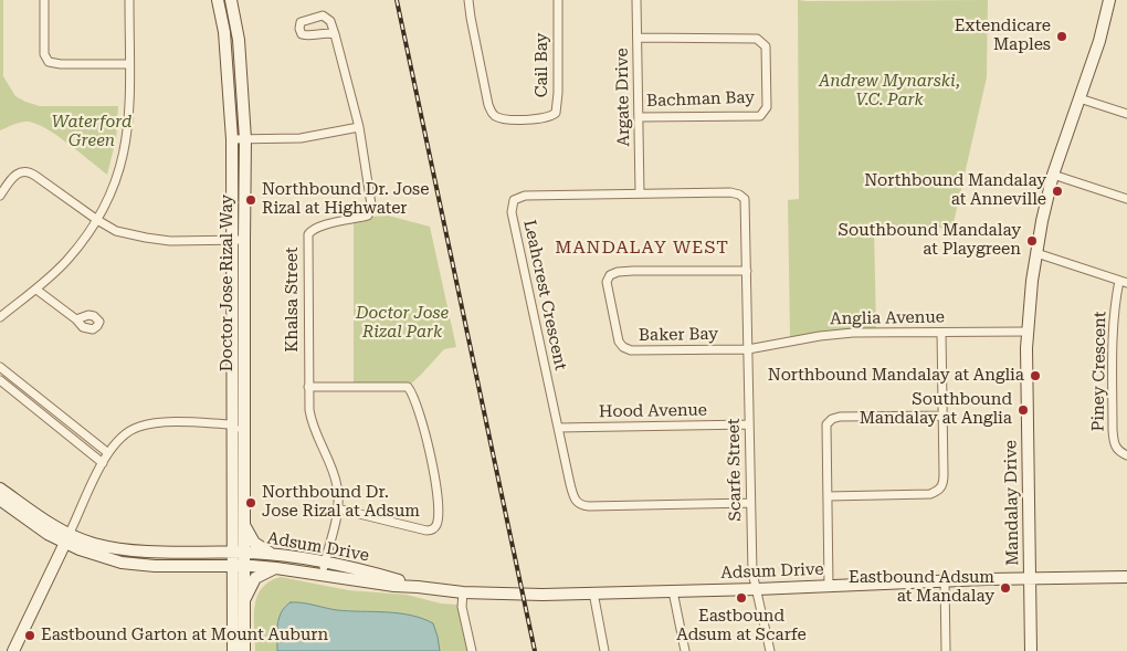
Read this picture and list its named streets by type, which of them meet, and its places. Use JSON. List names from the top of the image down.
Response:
{
  "streets": {
    "street": [
      "Cail Bay",
      "Argate Drive",
      "Bachman Bay",
      "Doctor Jose Rizal Way",
      "Leahcrest Crescent",
      "Khalsa Street",
      "Anglia Avenue",
      "Baker Bay",
      "Piney Crescent",
      "Hood Avenue",
      "Scarfe Street",
      "Mandalay Drive",
      "Adsum Drive"
    ]
  },
  "crossings": [
    ["Argate Drive", "Bachman Bay"],
    ["Argate Drive", "Leahcrest Crescent"],
    ["Doctor Jose Rizal Way", "Adsum Drive"],
    ["Leahcrest Crescent", "Anglia Avenue"],
    ["Leahcrest Crescent", "Baker Bay"],
    ["Leahcrest Crescent", "Hood Avenue"],
    ["Leahcrest Crescent", "Scarfe Street"],
    ["Khalsa Street", "Adsum Drive"],
    ["Anglia Avenue", "Baker Bay"],
    ["Anglia Avenue", "Scarfe Street"],
    ["Anglia Avenue", "Mandalay Drive"],
    ["Baker Bay", "Scarfe Street"],
    ["Hood Avenue", "Scarfe Street"],
    ["Scarfe Street", "Adsum Drive"],
    ["Mandalay Drive", "Adsum Drive"]
  ],
  "districts": ["MANDALAY WEST"],
  "parks": ["Andrew Mynarski, V.C. Park", "Waterford Green", "Doctor Jose Rizal Park"],
  "places": [
    "Extendicare Maples",
    "Northbound Mandalay at Anneville",
    "Northbound Dr. Jose Rizal at Highwater",
    "Southbound Mandalay at Playgreen",
    "Northbound Mandalay at Anglia",
    "Southbound Mandalay at Anglia",
    "Northbound Dr. Jose Rizal at Adsum",
    "Eastbound Adsum at Mandalay",
    "Eastbound Adsum at Scarfe",
    "Eastbound Garton at Mount Auburn"
  ]
}
